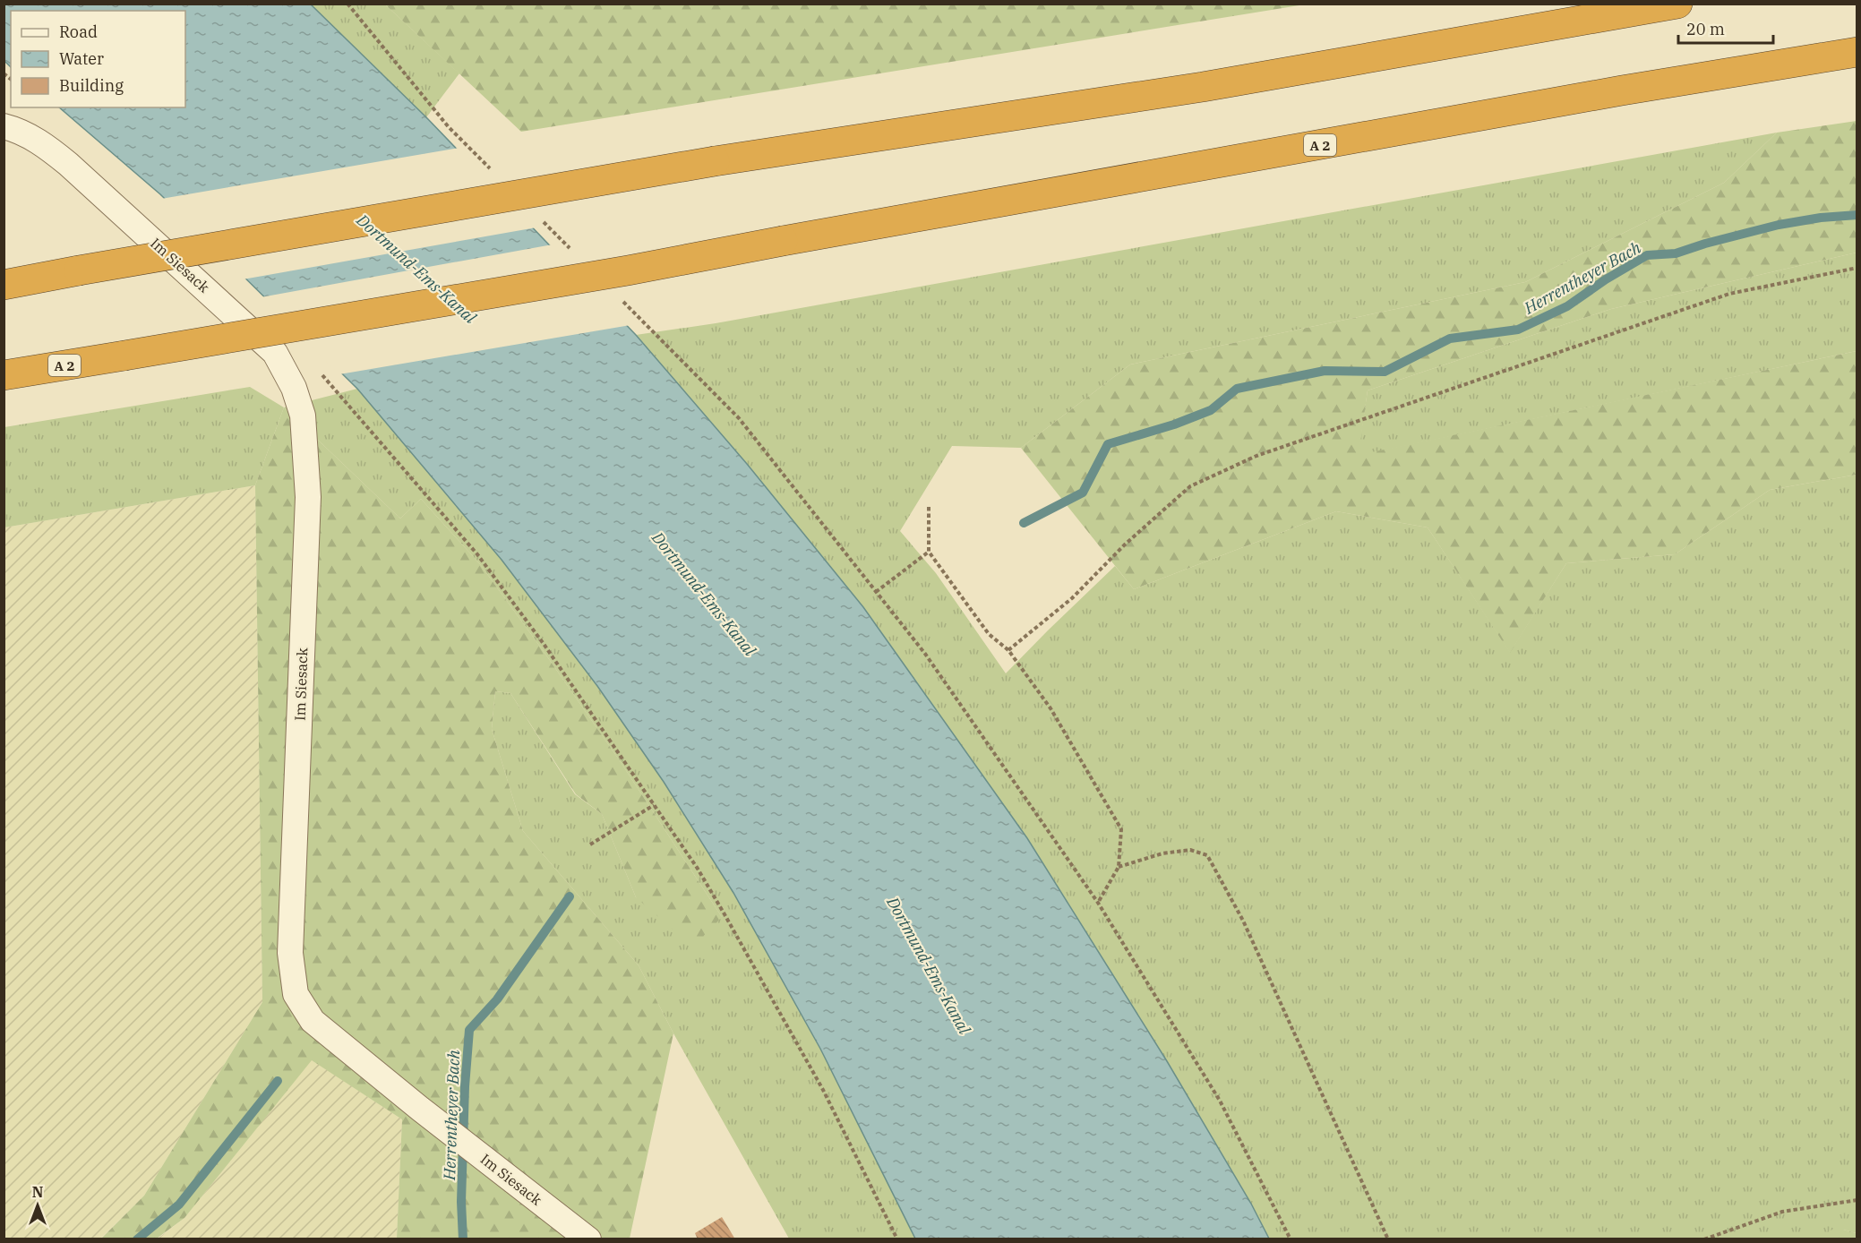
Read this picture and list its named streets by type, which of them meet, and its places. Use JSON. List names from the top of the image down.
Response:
{
  "streets": {
    "highway": ["A 2"],
    "street": ["Im Siesack"]
  },
  "water": ["Dortmund-Ems-Kanal", "Herrentheyer Bach"],
  "legend": ["Road", "Water", "Building"],
  "scale_bar": "20 m",
  "north": "top"
}
